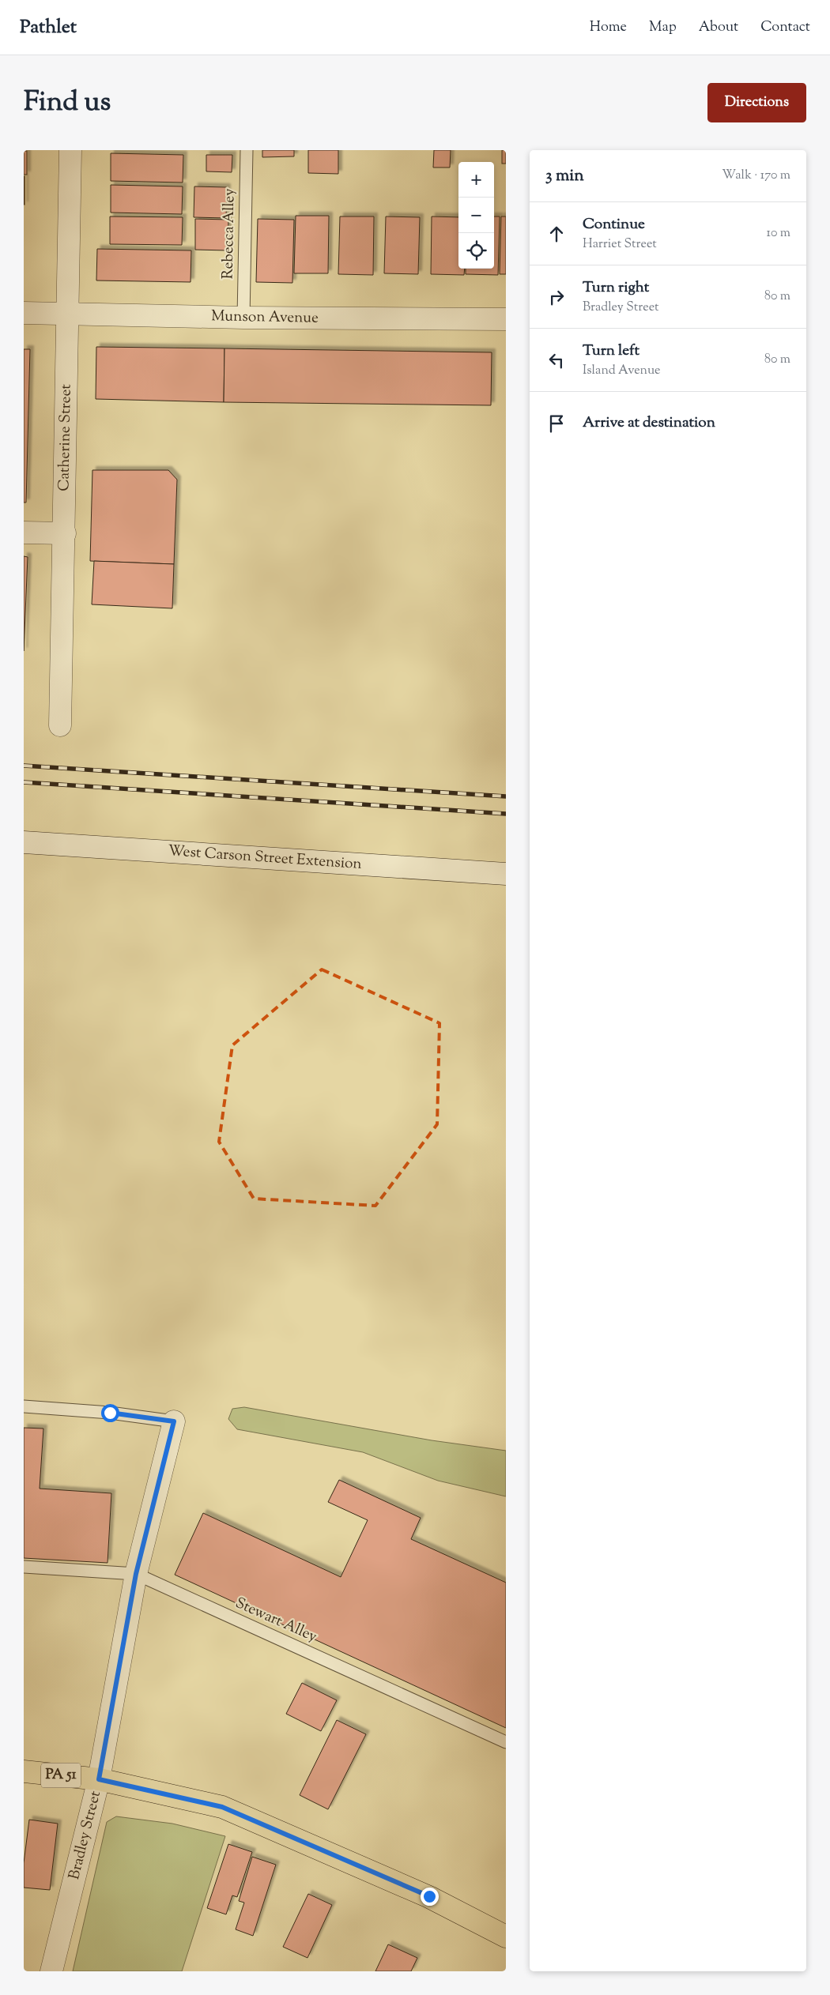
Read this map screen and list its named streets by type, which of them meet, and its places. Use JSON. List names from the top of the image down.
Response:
{
  "streets": {
    "main road": ["PA 51"],
    "street": [
      "Munson Avenue",
      "Catherine Street",
      "West Carson Street Extension",
      "Bradley Street"
    ],
    "lane": ["Rebecca Alley", "Stewart Alley"]
  },
  "crossings": [
    ["Rebecca Alley", "Munson Avenue"],
    ["Munson Avenue", "Catherine Street"],
    ["Stewart Alley", "Bradley Street"],
    ["PA 51", "Bradley Street"]
  ],
  "page": {
    "header": "Pathlet",
    "nav": [
      "Home",
      "Map",
      "About",
      "Contact"
    ],
    "title": "Find us",
    "buttons": "Directions",
    "heading": ["3 min", "Walk · 170 m"],
    "map_buttons": ["+", "−"],
    "list": [
      ["Continue", "Harriet Street", "10 m"],
      ["Turn right", "Bradley Street", "80 m"],
      ["Turn left", "Island Avenue", "80 m"],
      "Arrive at destination"
    ]
  }
}
